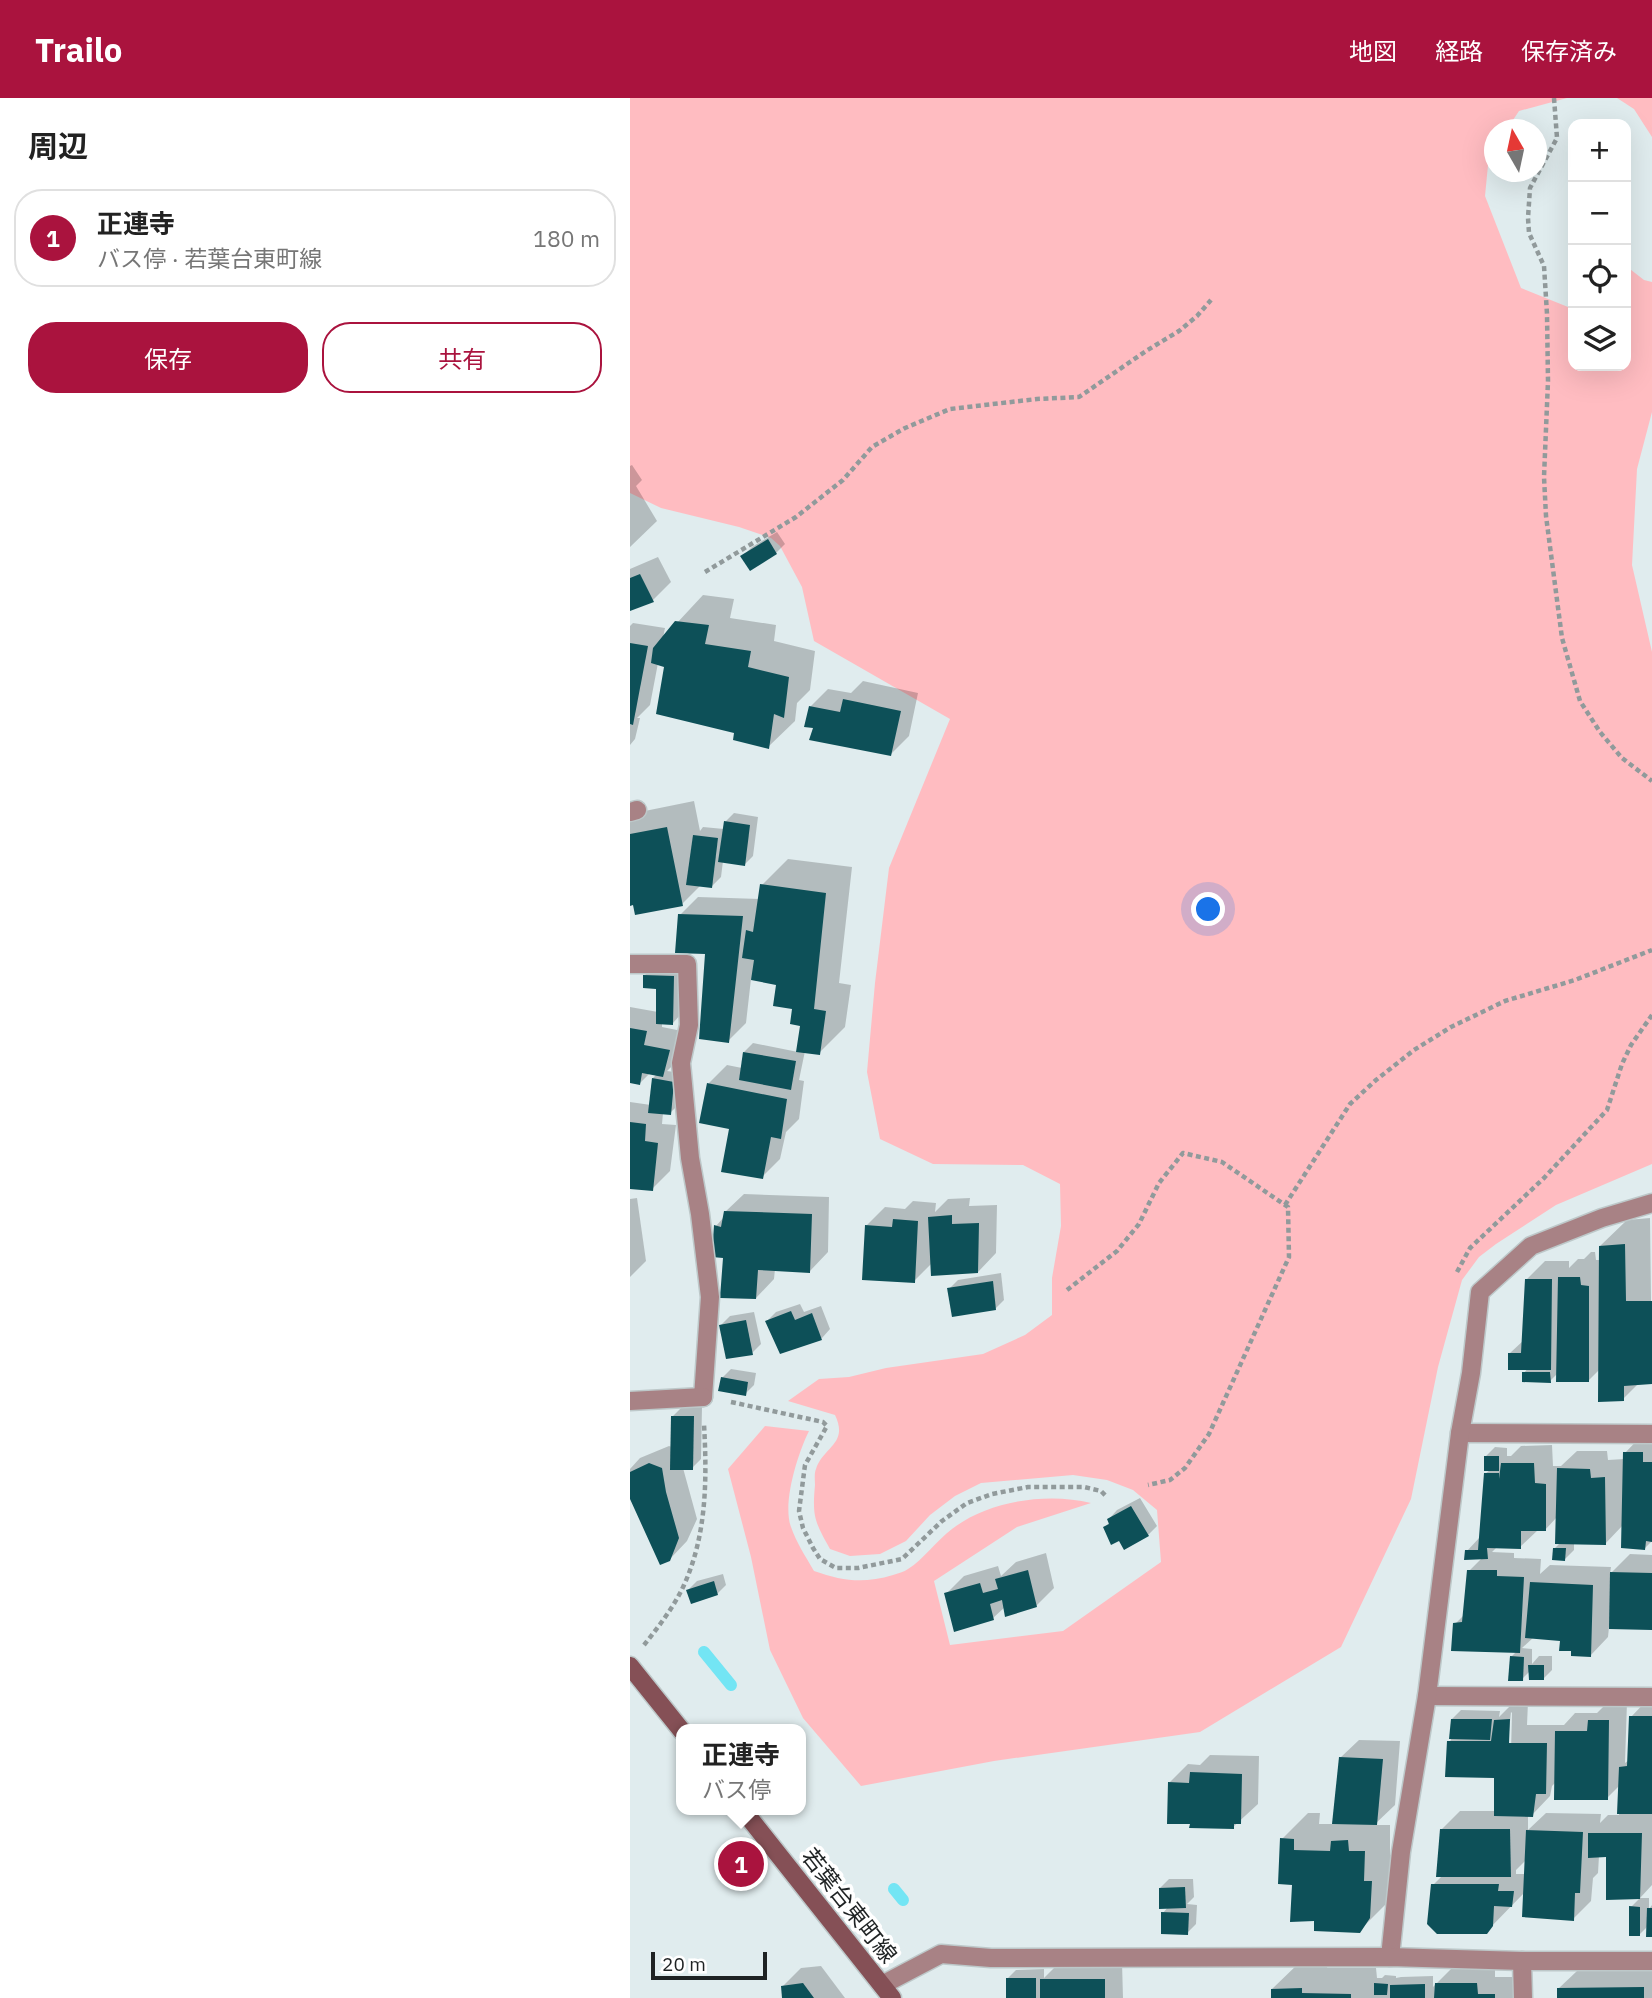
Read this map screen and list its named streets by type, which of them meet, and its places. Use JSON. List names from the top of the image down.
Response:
{
  "streets": {
    "main road": ["若葉台東町線"]
  },
  "scale_bar": "20 m",
  "north": "top",
  "page": {
    "header": "Trailo",
    "nav": ["地図", "経路", "保存済み"],
    "heading": "周辺",
    "map_buttons": ["+", "−"],
    "list": [
      {
        "mark": "1",
        "name": "正連寺",
        "note": "バス停 · 若葉台東町線",
        "value": "180 m"
      }
    ],
    "buttons": ["保存", "共有"],
    "popup": ["正連寺", "バス停"],
    "pins": "1",
    "scale": "20 m"
  }
}
